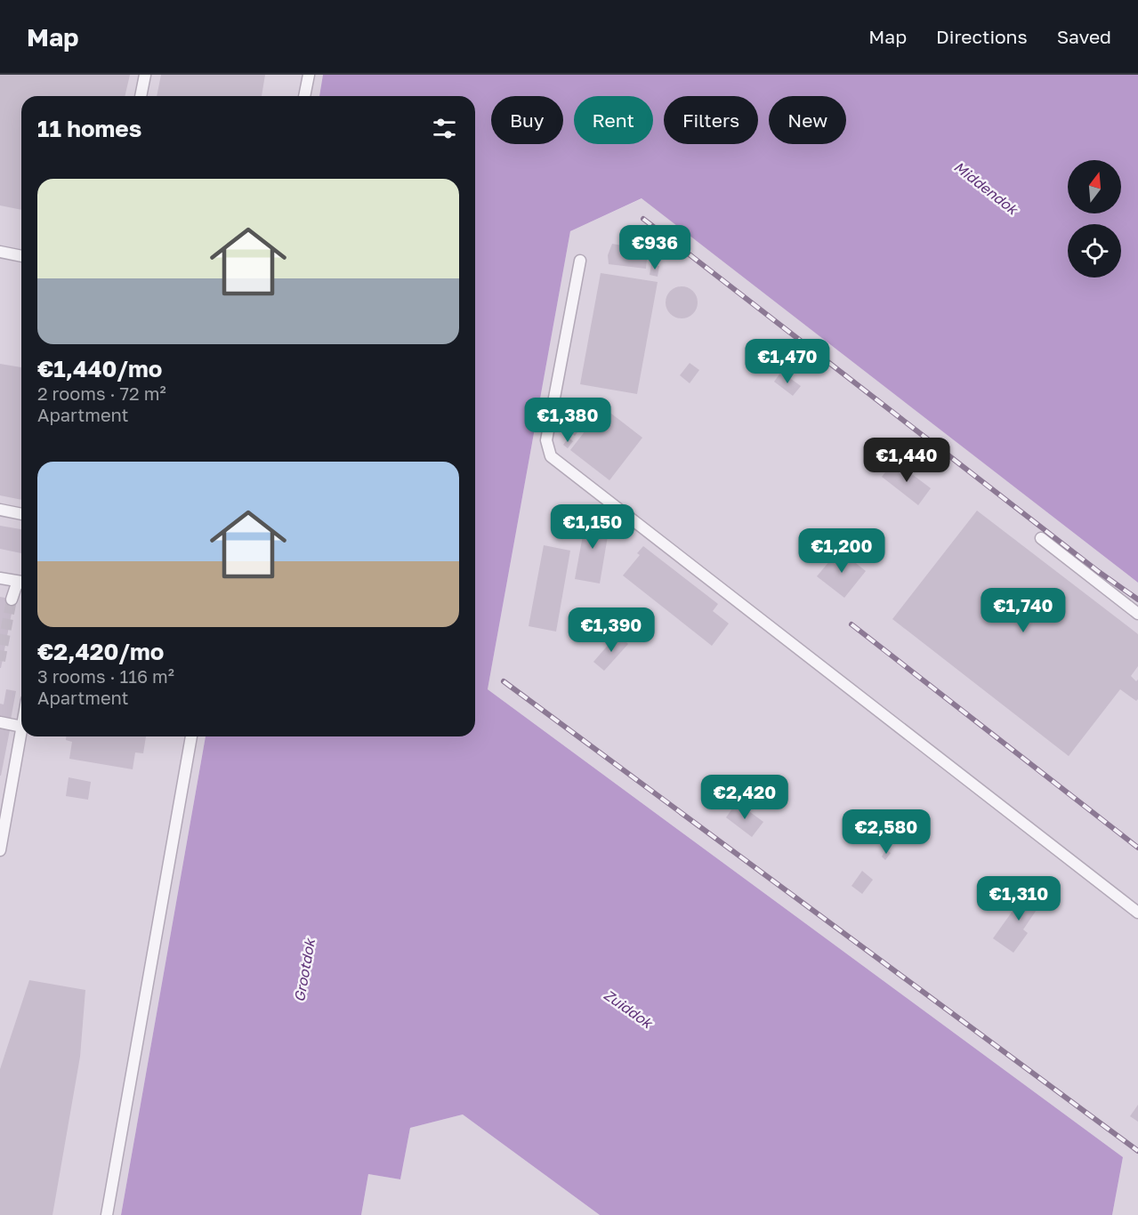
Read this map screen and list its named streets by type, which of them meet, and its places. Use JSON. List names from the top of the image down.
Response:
{
  "water": ["Middendok", "Grootdok", "Zuiddok"],
  "north": "top",
  "page": {
    "header": "Map",
    "nav": ["Map", "Directions", "Saved"],
    "chip": [
      "Buy",
      "Rent",
      "Filters",
      "New"
    ],
    "heading": "11 homes",
    "list": [
      {
        "name": "€1,440/mo",
        "note": "2 rooms · 72 m² · Apartment"
      },
      {
        "name": "€2,420/mo",
        "note": "3 rooms · 116 m² · Apartment"
      }
    ],
    "price": [
      "€936",
      "€1,470",
      "€1,380",
      "€1,440",
      "€1,150",
      "€1,200",
      "€1,740",
      "€1,390",
      "€2,420",
      "€2,580",
      "€1,310"
    ]
  }
}
